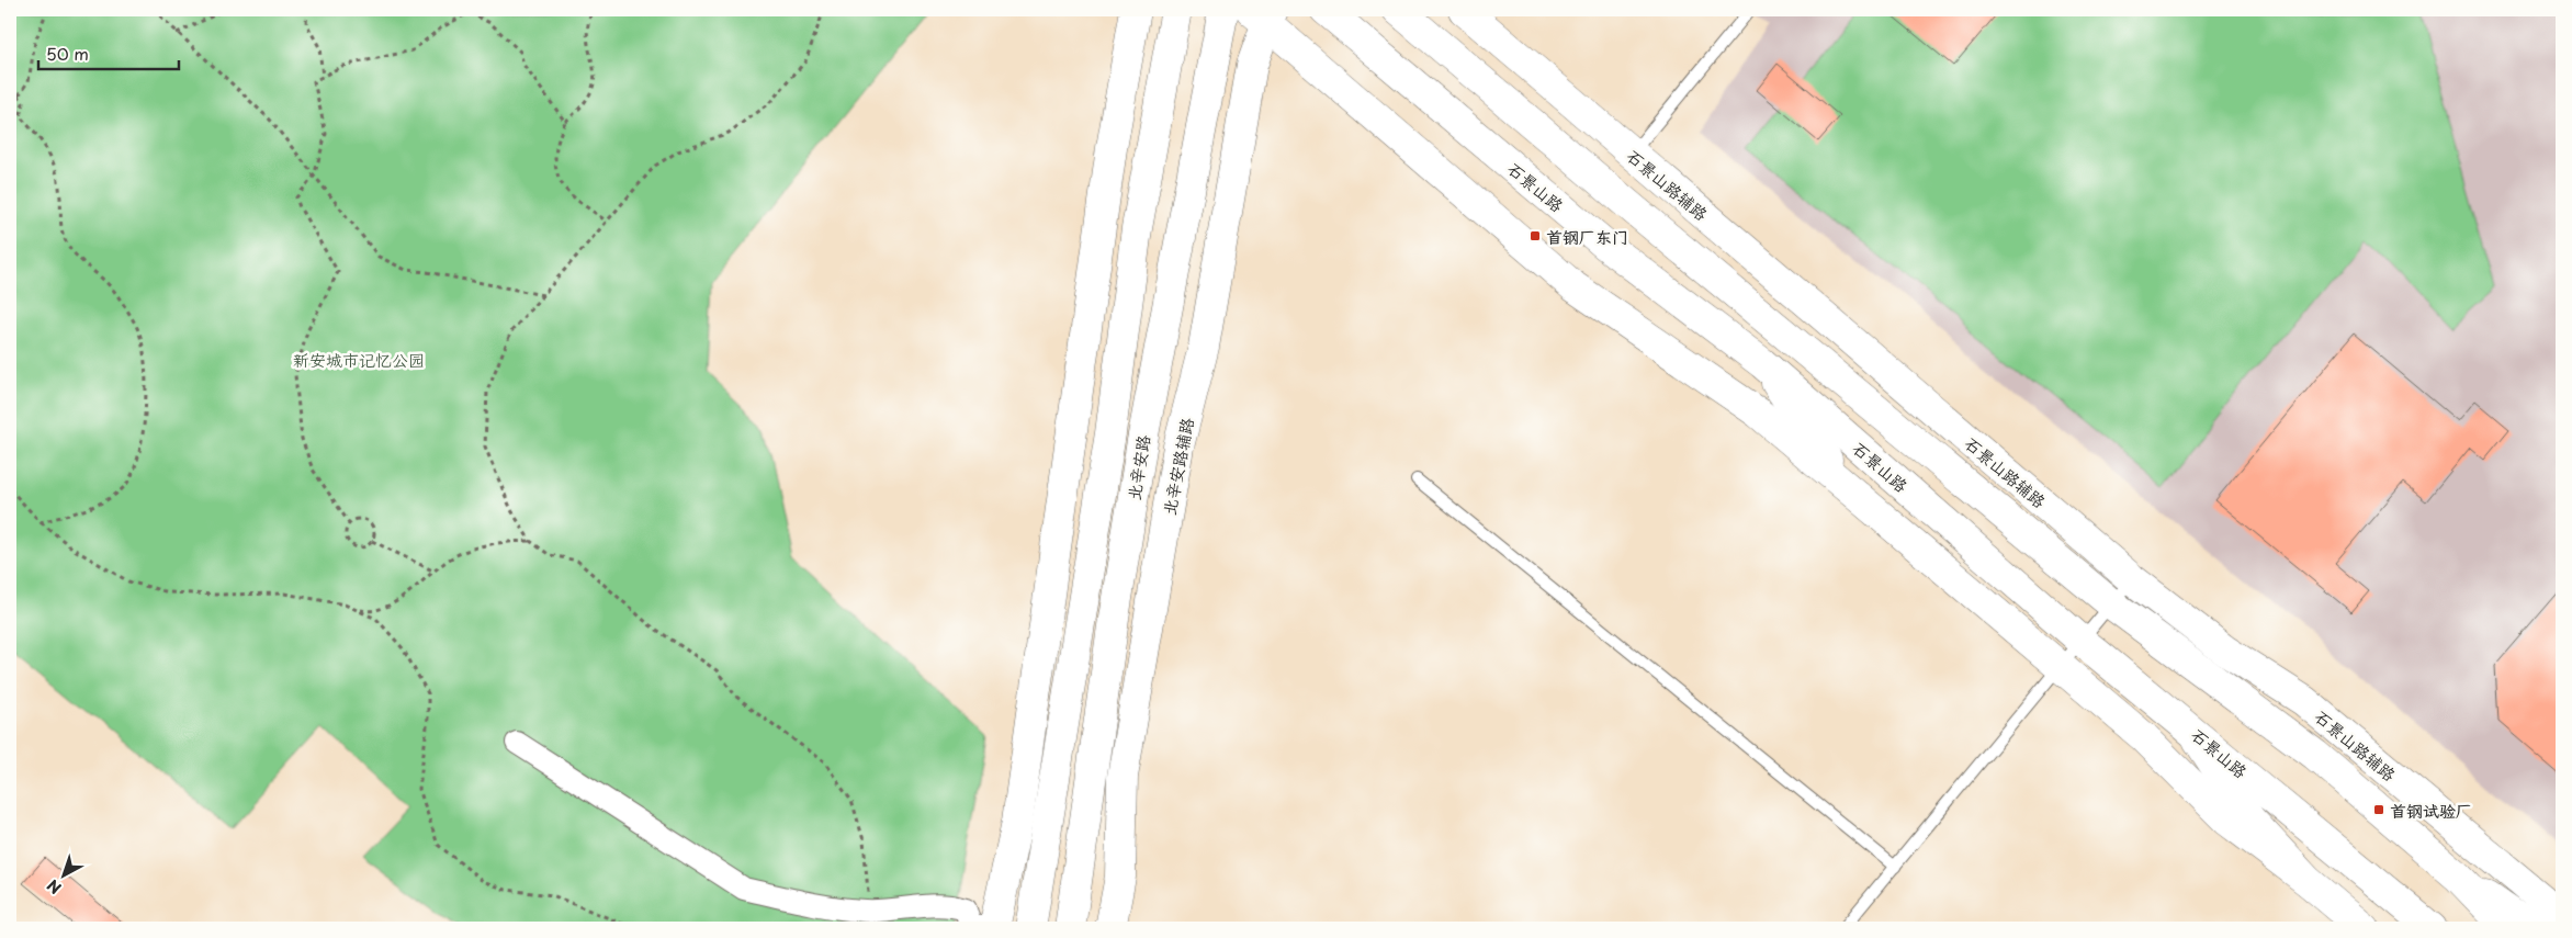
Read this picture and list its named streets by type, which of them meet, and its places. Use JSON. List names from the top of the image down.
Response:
{
  "streets": {
    "street": [
      "石景山路辅路",
      "石景山路",
      "北辛安路辅路",
      "北辛安路"
    ]
  },
  "parks": ["新安城市记忆公园"],
  "places": {
    "transit": ["首钢厂东门", "首钢试验厂"]
  },
  "scale_bar": "50 m",
  "north": "bottom left"
}
